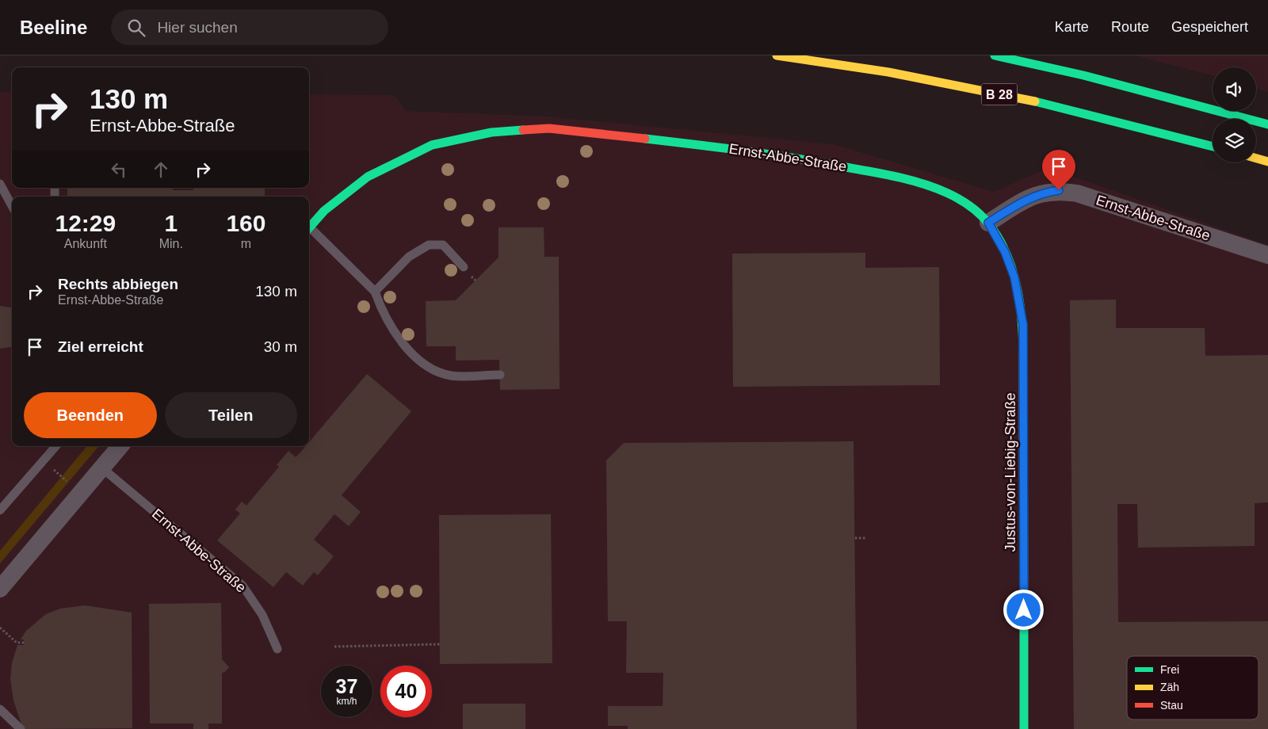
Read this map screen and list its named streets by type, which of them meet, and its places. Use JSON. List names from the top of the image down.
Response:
{
  "streets": {
    "main road": ["B 28", "Ernst-Abbe-Straße", "Justus-von-Liebig-Straße"]
  },
  "crossings": [
    ["Ernst-Abbe-Straße", "Justus-von-Liebig-Straße"]
  ],
  "legend": ["Frei", "Zäh", "Stau"],
  "page": {
    "header": "Beeline",
    "search": "Hier suchen",
    "nav": ["Karte", "Route", "Gespeichert"],
    "turn": ["130 m", "Ernst-Abbe-Straße"],
    "eta": [
      "12:29",
      "Ankunft",
      "1",
      "Min.",
      "160",
      "m"
    ],
    "list": [
      {
        "name": "Rechts abbiegen",
        "note": "Ernst-Abbe-Straße",
        "value": "130 m"
      },
      {
        "name": "Ziel erreicht",
        "value": "30 m"
      }
    ],
    "buttons": ["Beenden", "Teilen"],
    "speed": "37 km/h",
    "limit": "40"
  }
}
